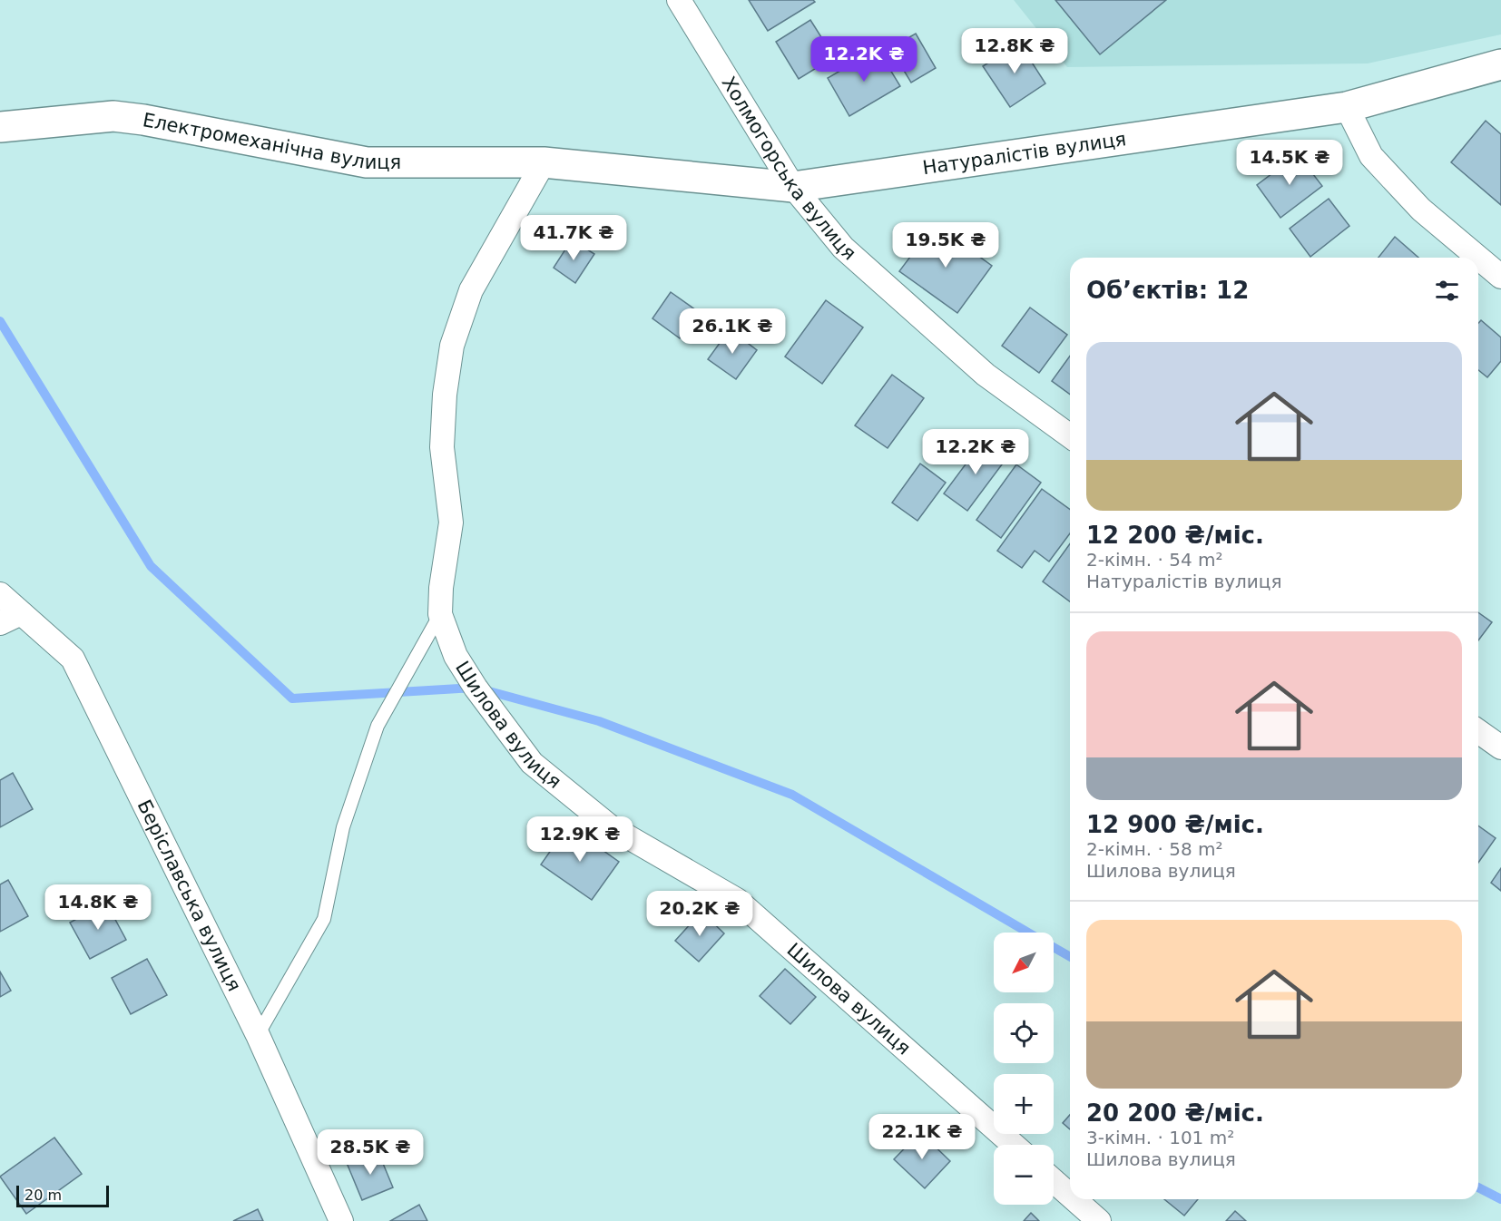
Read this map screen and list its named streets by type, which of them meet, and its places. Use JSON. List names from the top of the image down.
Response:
{
  "streets": {
    "street": [
      "Електромеханічна вулиця",
      "Натуралістів вулиця",
      "Холмогорська вулиця",
      "Шилова вулиця",
      "Беріславська вулиця"
    ]
  },
  "crossings": [
    ["Електромеханічна вулиця", "Натуралістів вулиця"],
    ["Електромеханічна вулиця", "Шилова вулиця"],
    ["Натуралістів вулиця", "Холмогорська вулиця"],
    ["Натуралістів вулиця", "Шилова вулиця"]
  ],
  "scale_bar": "20 m",
  "north": "bottom left",
  "page": {
    "price": [
      "12.8K ₴",
      "12.2K ₴",
      "14.5K ₴",
      "41.7K ₴",
      "19.5K ₴",
      "26.1K ₴",
      "12.2K ₴",
      "12.9K ₴",
      "14.8K ₴",
      "20.2K ₴",
      "22.1K ₴",
      "28.5K ₴"
    ],
    "heading": "Об’єктів: 12",
    "list": [
      {
        "name": "12 200 ₴/міс.",
        "note": "2-кімн. · 54 m² · Натуралістів вулиця"
      },
      {
        "name": "12 900 ₴/міс.",
        "note": "2-кімн. · 58 m² · Шилова вулиця"
      },
      {
        "name": "20 200 ₴/міс.",
        "note": "3-кімн. · 101 m² · Шилова вулиця"
      }
    ],
    "map_buttons": ["+", "−"],
    "scale": "20 m"
  }
}
